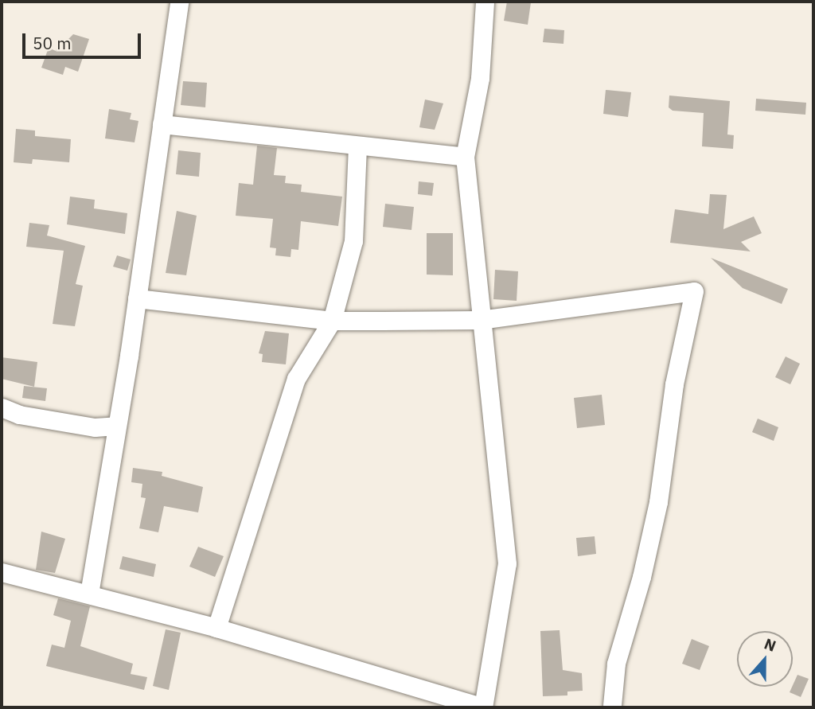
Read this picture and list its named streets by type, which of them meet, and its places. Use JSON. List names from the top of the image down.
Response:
{
  "scale_bar": "50 m",
  "north": "top"
}
